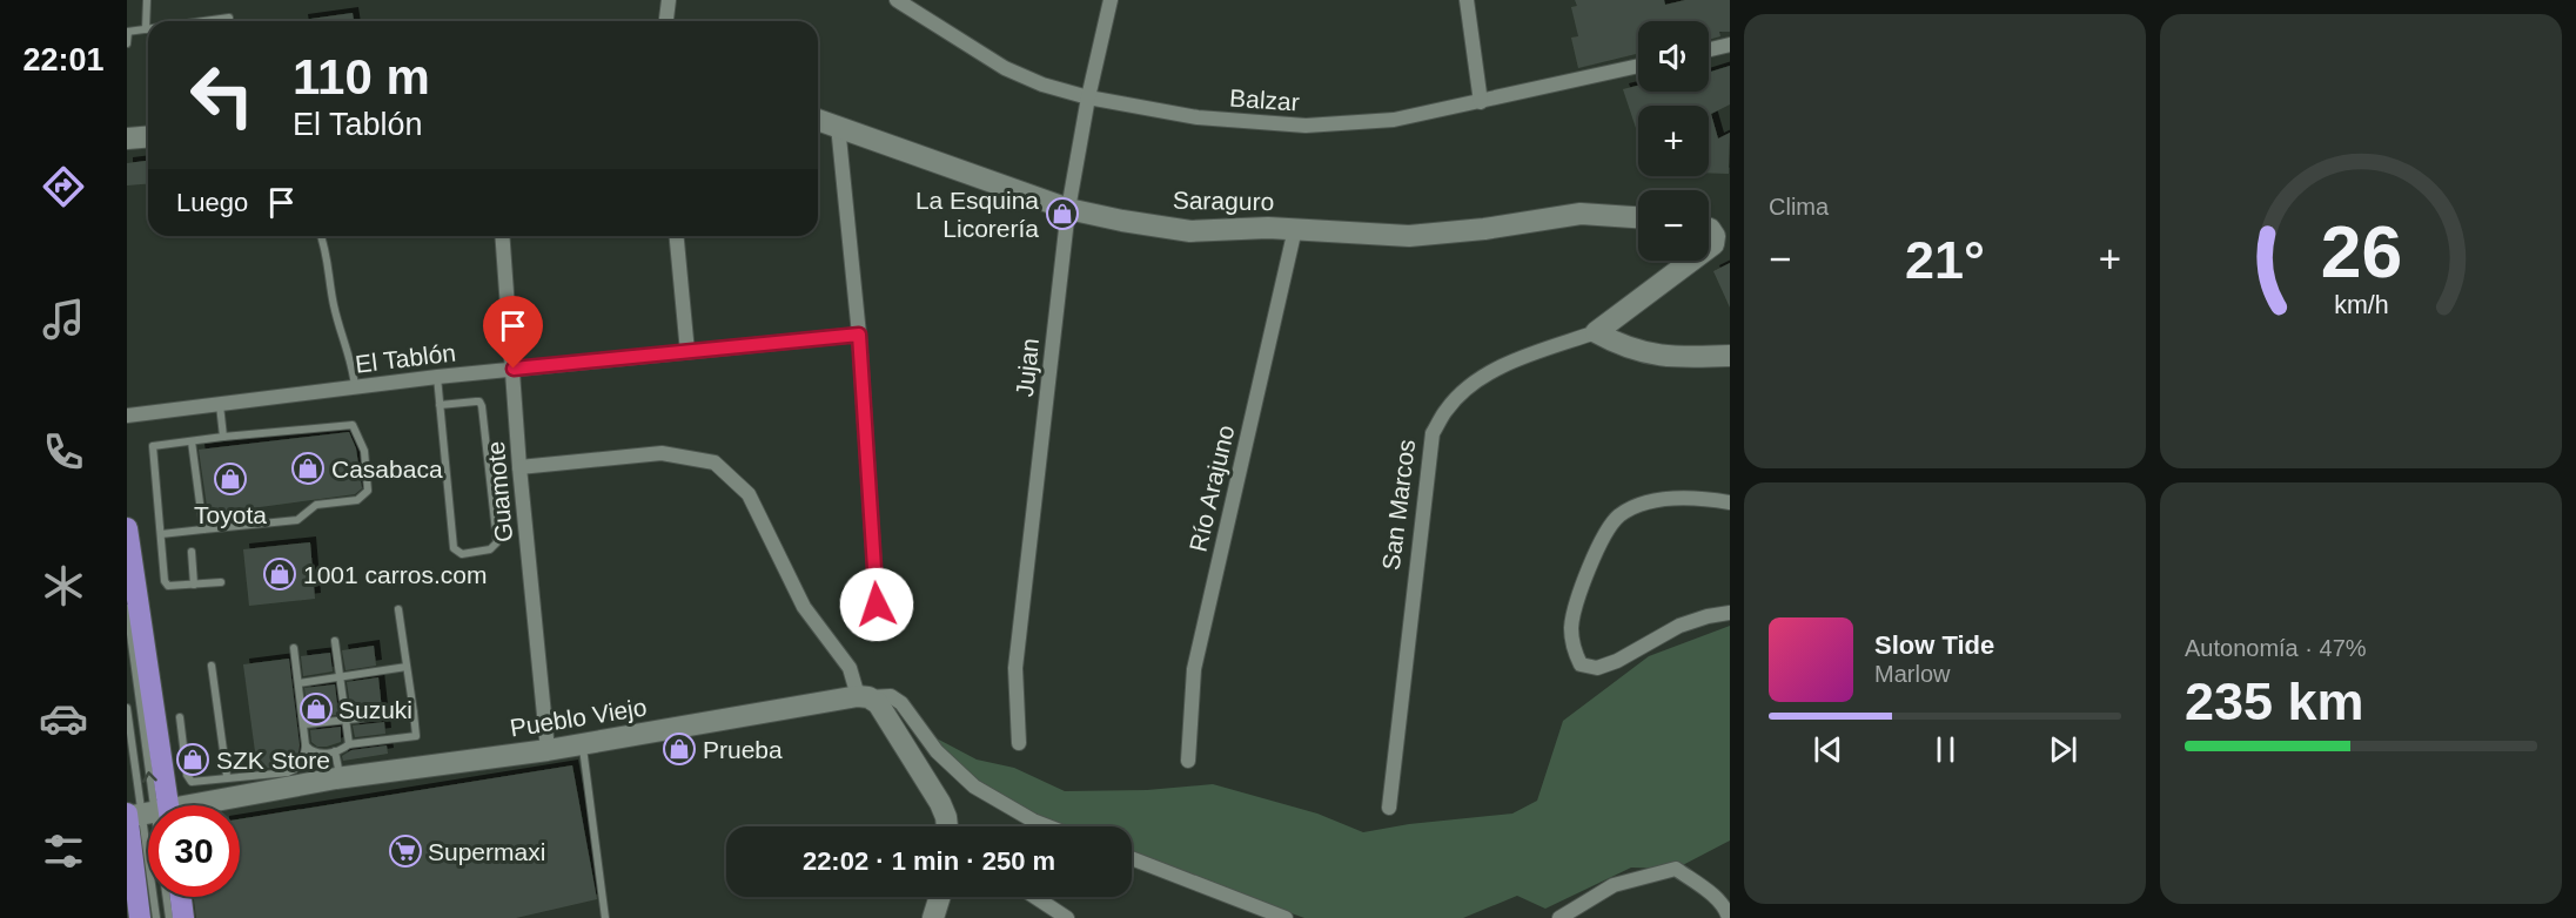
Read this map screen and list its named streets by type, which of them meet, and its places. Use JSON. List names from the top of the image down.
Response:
{
  "streets": {
    "street": [
      "Balzar",
      "Saraguro",
      "El Tablón",
      "Jujan",
      "Río Arajuno",
      "Guamote",
      "San Marcos",
      "Pueblo Viejo"
    ]
  },
  "crossings": [
    ["Balzar", "Jujan"],
    ["Saraguro", "Jujan"],
    ["Saraguro", "Río Arajuno"],
    ["El Tablón", "Guamote"],
    ["Guamote", "Pueblo Viejo"]
  ],
  "places": {
    "shop": [
      "La Esquina Licorería",
      "Casabaca",
      "Toyota",
      "1001 carros.com",
      "Suzuki",
      "Prueba",
      "SZK Store"
    ],
    "supermarket": ["Supermaxi"]
  },
  "page": {
    "tabs": "22:01",
    "tile": [
      "Clima",
      ["Autonomía · 47%", "235 km"]
    ],
    "map_buttons": ["+", "−"],
    "turn": ["110 m", "El Tablón"],
    "then": "Luego",
    "heat": ["−", "21°", "+"],
    "song": ["Slow Tide", "Marlow"],
    "limit": "30",
    "trip": "22:02 · 1 min · 250 m",
    "gauge": ["26", "km/h"]
  }
}
